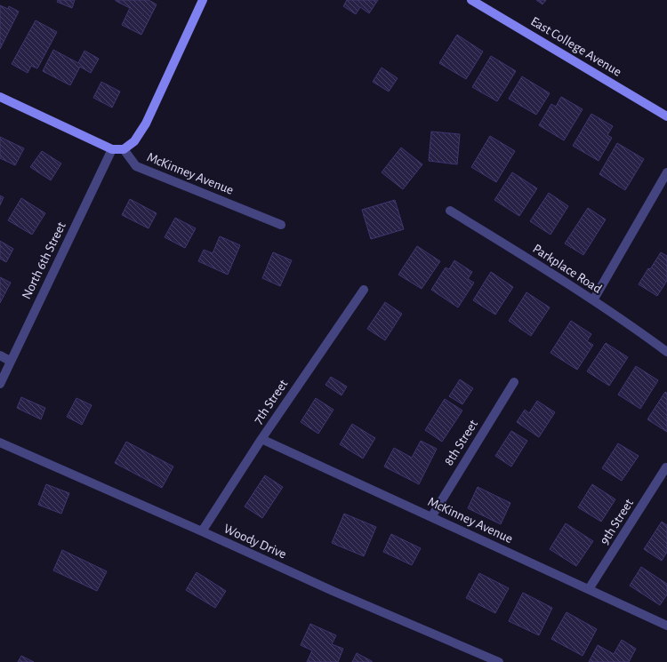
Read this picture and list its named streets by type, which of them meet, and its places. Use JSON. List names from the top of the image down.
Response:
{
  "streets": {
    "main road": ["East College Avenue"],
    "street": [
      "McKinney Avenue",
      "North 6th Street",
      "Parkplace Road",
      "7th Street",
      "8th Street",
      "9th Street",
      "Woody Drive"
    ]
  },
  "crossings": [
    ["McKinney Avenue", "7th Street"],
    ["McKinney Avenue", "8th Street"],
    ["McKinney Avenue", "9th Street"],
    ["7th Street", "Woody Drive"]
  ]
}
